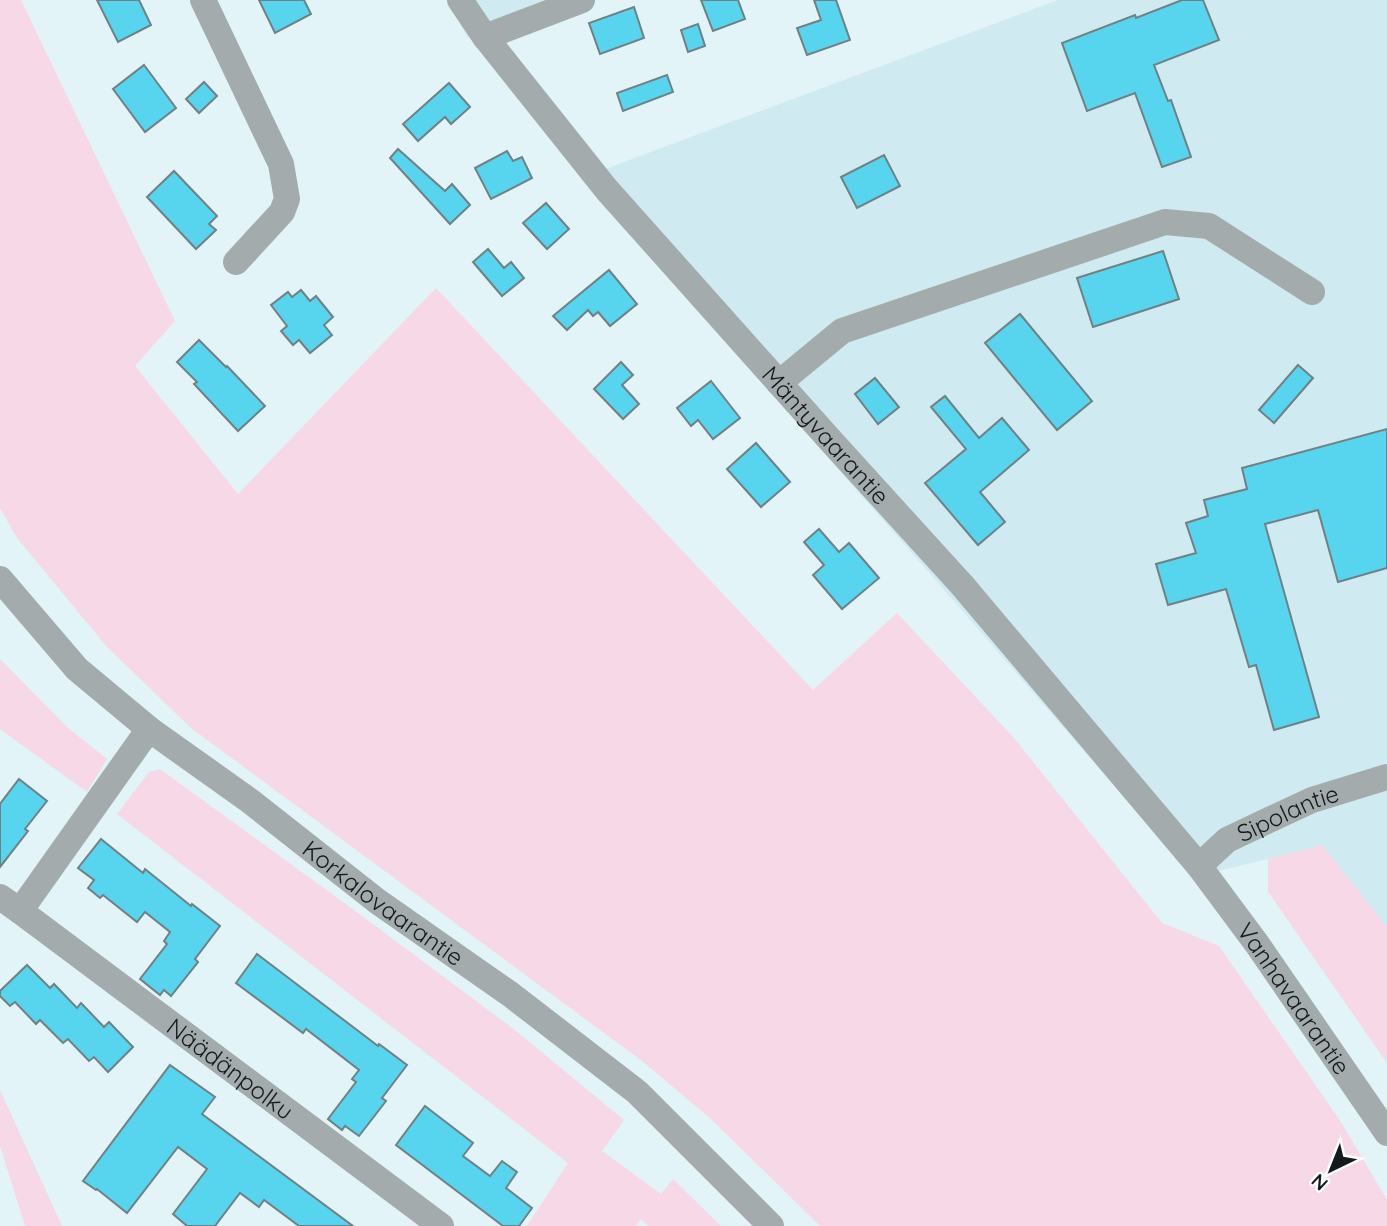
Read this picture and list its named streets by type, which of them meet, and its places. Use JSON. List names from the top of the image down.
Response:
{
  "streets": {
    "street": [
      "Mäntyvaarantie",
      "Sipolantie",
      "Korkalovaarantie",
      "Vanhavaarantie",
      "Näädänpolku"
    ]
  },
  "crossings": [
    ["Mäntyvaarantie", "Sipolantie"],
    ["Mäntyvaarantie", "Vanhavaarantie"],
    ["Sipolantie", "Vanhavaarantie"],
    ["Korkalovaarantie", "Näädänpolku"]
  ],
  "north": "bottom left"
}
